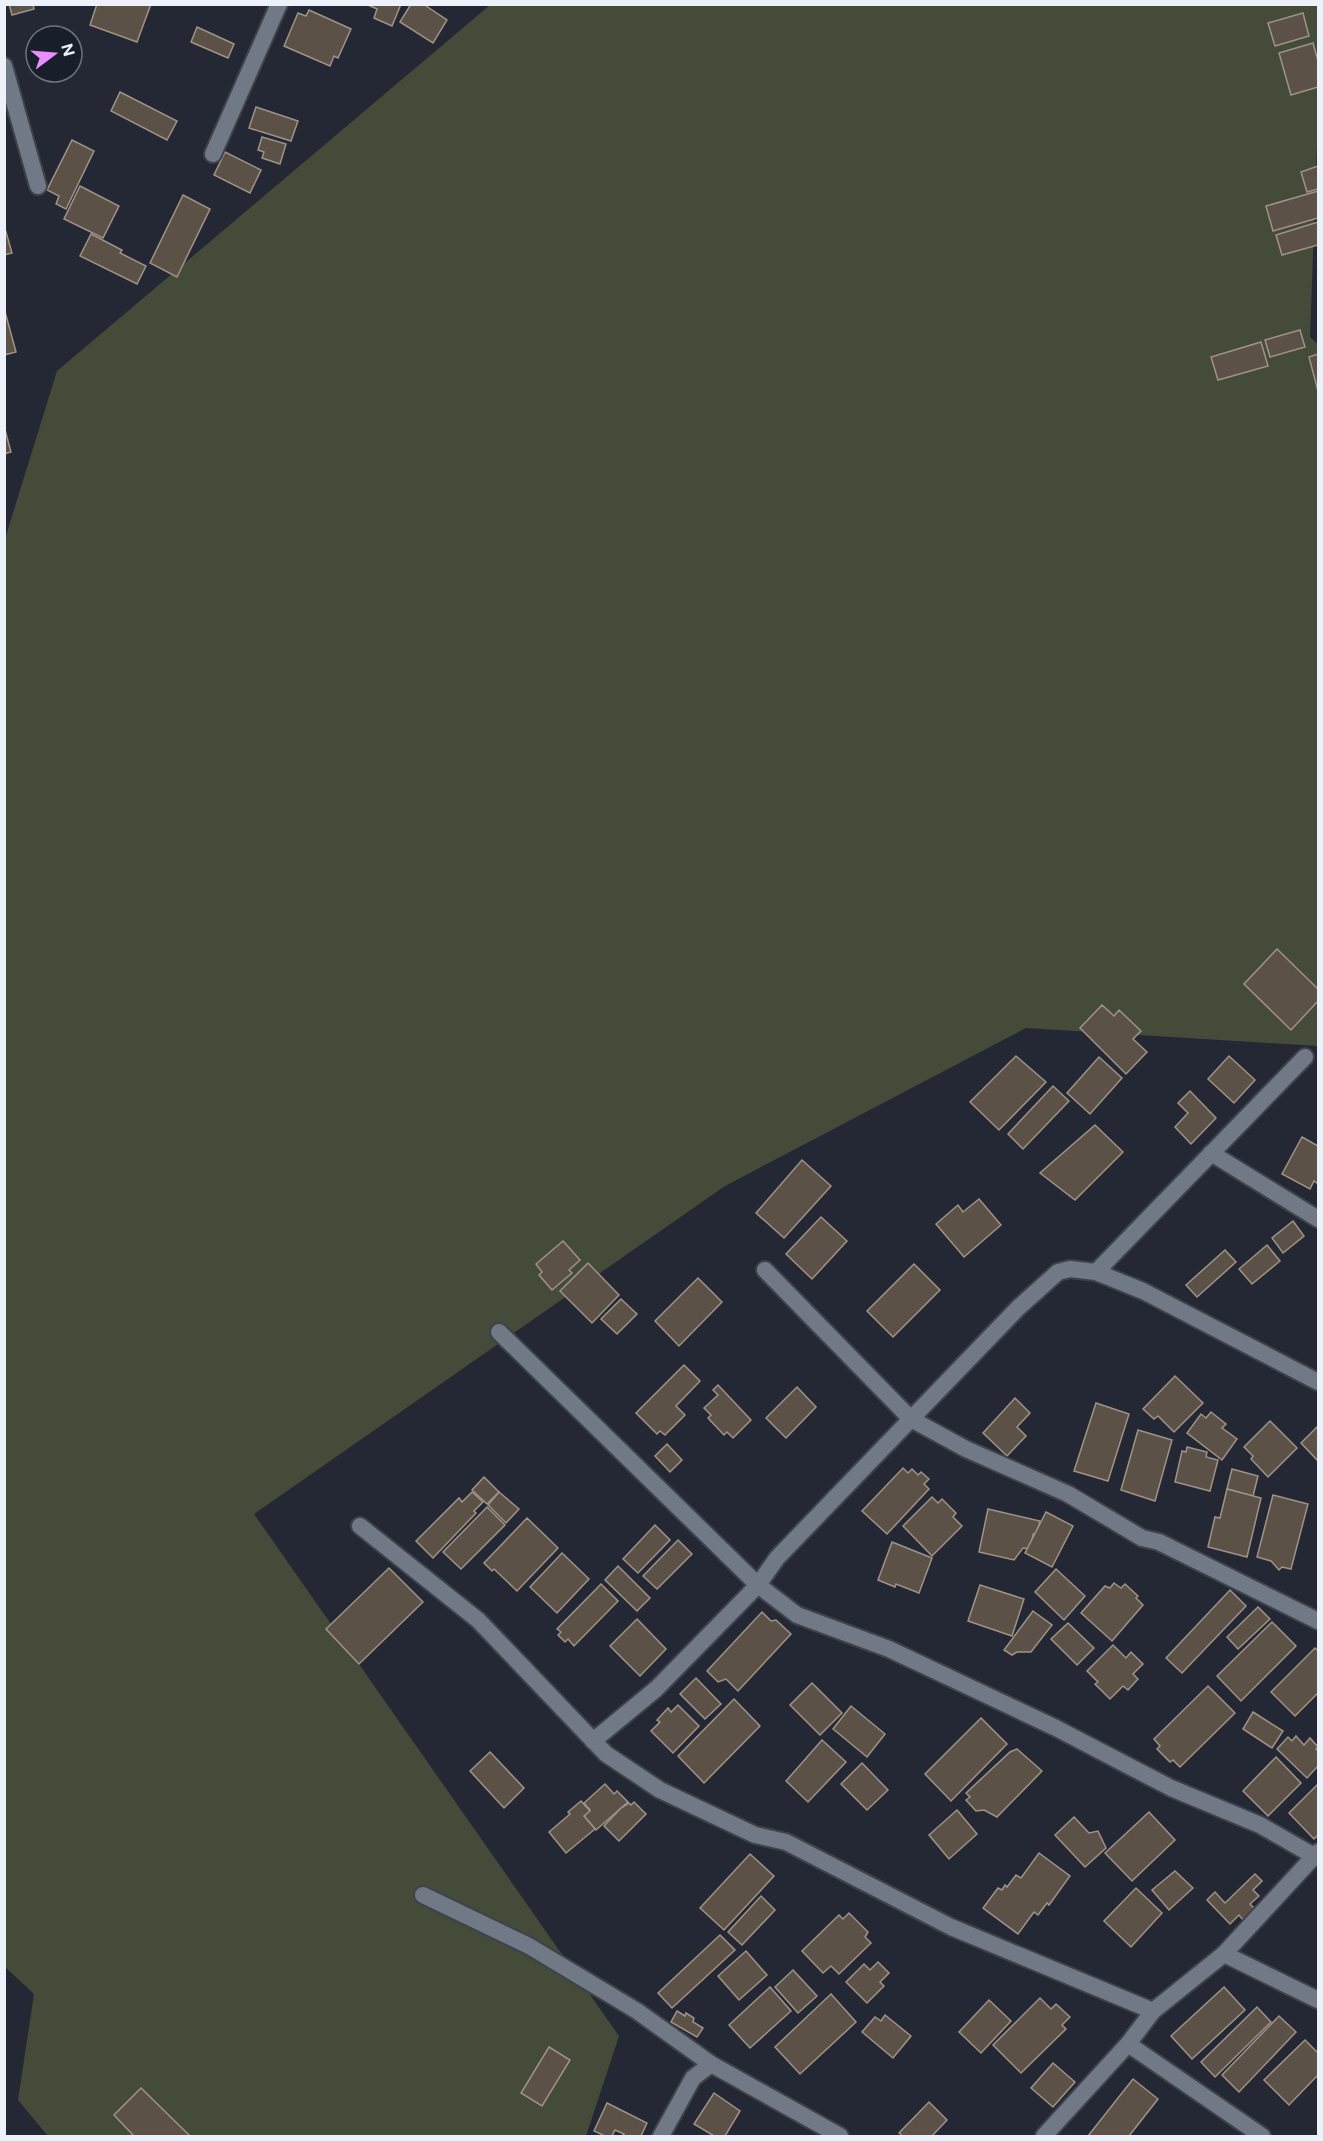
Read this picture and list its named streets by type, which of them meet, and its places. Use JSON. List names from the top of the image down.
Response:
{
  "north": "right"
}
